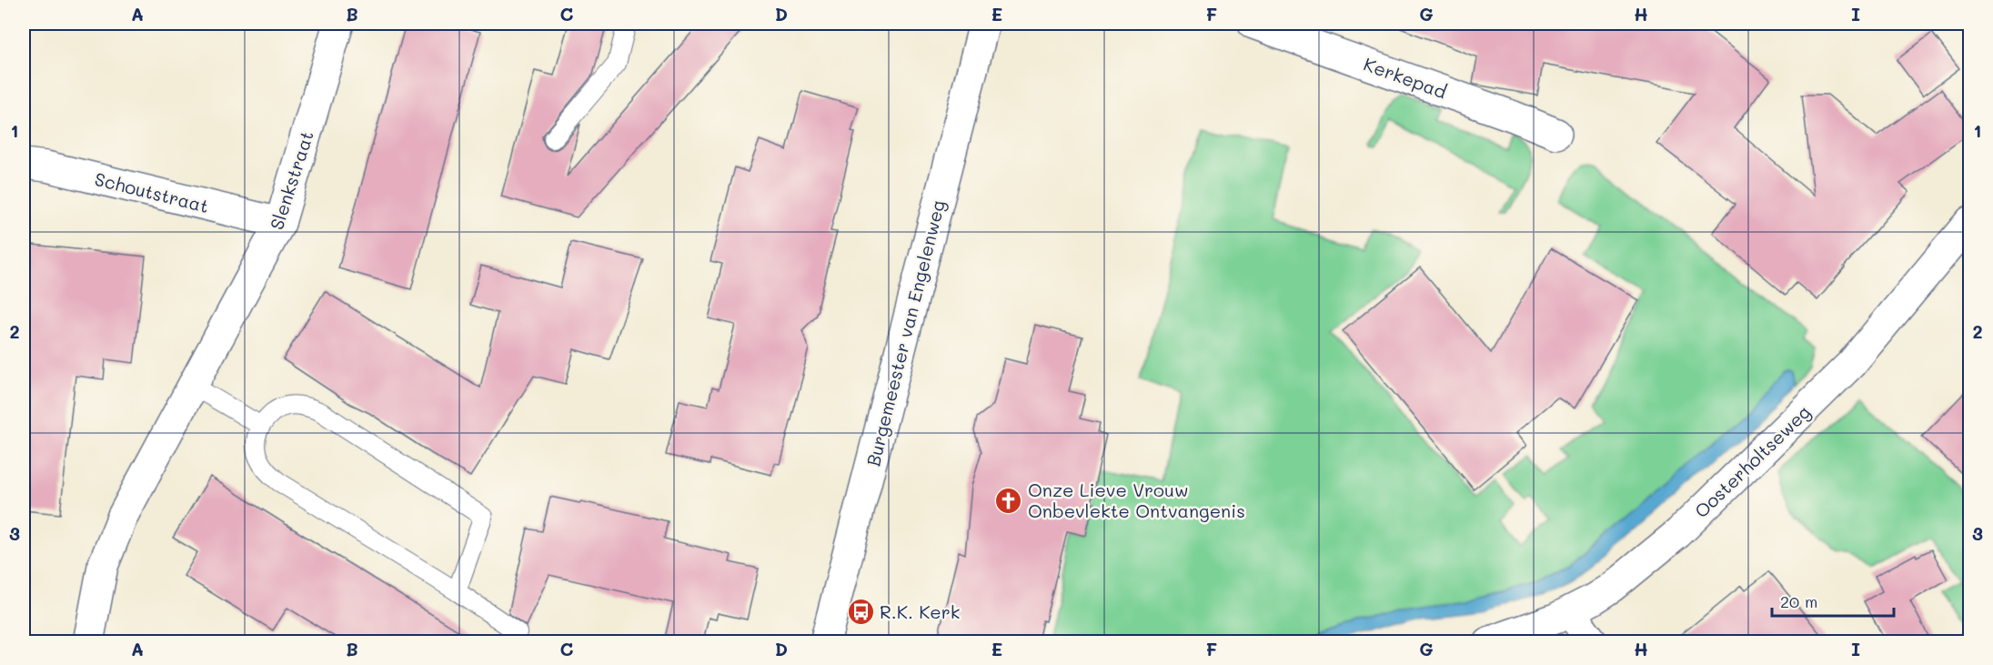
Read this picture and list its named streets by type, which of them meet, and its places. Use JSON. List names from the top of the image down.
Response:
{
  "streets": {
    "street": [
      "Kerkepad",
      "Slenkstraat",
      "Schoutstraat",
      "Burgemeester van Engelenweg",
      "Oosterholtseweg"
    ]
  },
  "crossings": [
    ["Slenkstraat", "Schoutstraat"]
  ],
  "places": {
    "church": ["Onze Lieve Vrouw Onbevlekte Ontvangenis"],
    "bus stop": ["R.K. Kerk"]
  },
  "scale_bar": "20 m",
  "grid": {
    "columns": [
      "A",
      "B",
      "C",
      "D",
      "E",
      "F",
      "G",
      "H",
      "I"
    ],
    "rows": ["1", "2", "3"]
  }
}
